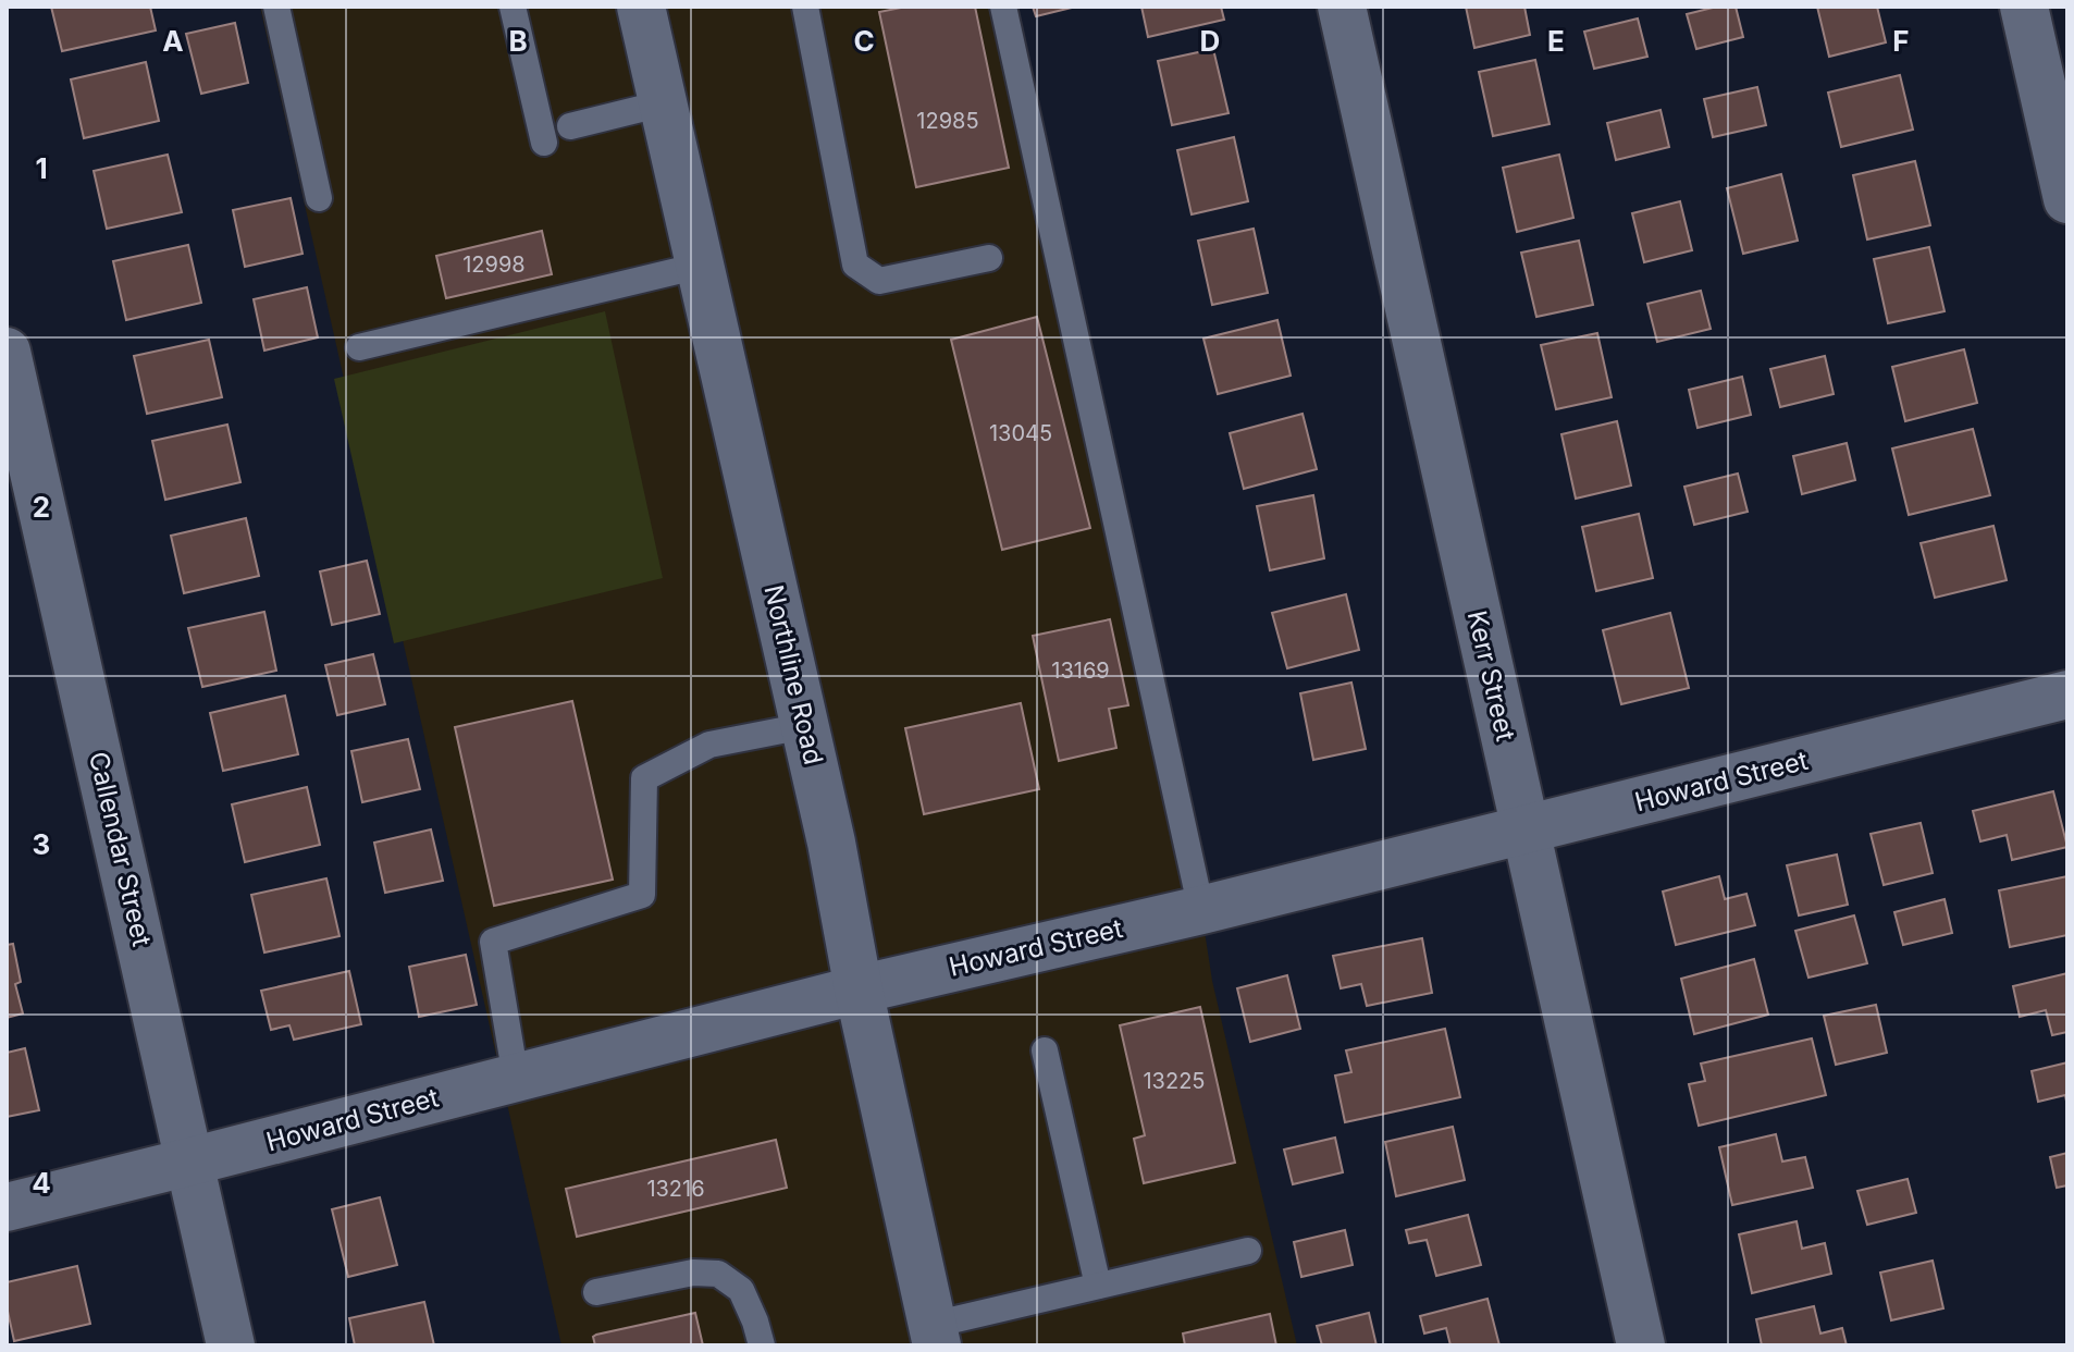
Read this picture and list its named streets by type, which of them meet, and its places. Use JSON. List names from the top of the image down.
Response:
{
  "streets": {
    "street": [
      "Northline Road",
      "Kerr Street",
      "Howard Street",
      "Callendar Street"
    ]
  },
  "crossings": [
    ["Northline Road", "Howard Street"],
    ["Kerr Street", "Howard Street"],
    ["Howard Street", "Callendar Street"]
  ],
  "house_numbers": [
    "12985",
    "12998",
    "13045",
    "13169",
    "13225",
    "13216"
  ],
  "grid": {
    "columns": [
      "A",
      "B",
      "C",
      "D",
      "E",
      "F"
    ],
    "rows": [
      "1",
      "2",
      "3",
      "4"
    ]
  }
}
